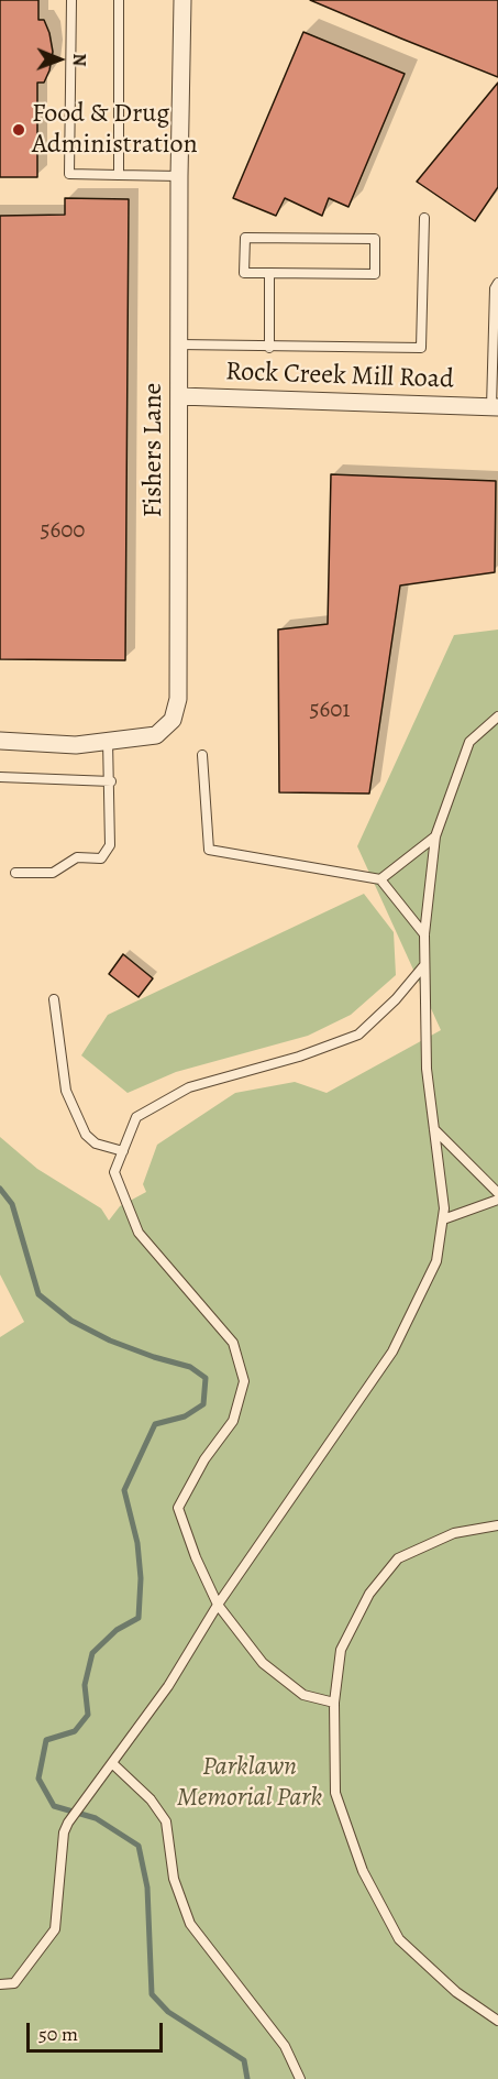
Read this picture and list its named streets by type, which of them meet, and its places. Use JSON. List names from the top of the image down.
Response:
{
  "streets": {
    "street": ["Rock Creek Mill Road", "Fishers Lane"]
  },
  "crossings": [
    ["Rock Creek Mill Road", "Fishers Lane"]
  ],
  "parks": ["Parklawn Memorial Park"],
  "places": ["Food & Drug Administration"],
  "house_numbers": ["5600", "5601"],
  "scale_bar": "50 m",
  "north": "right"
}
